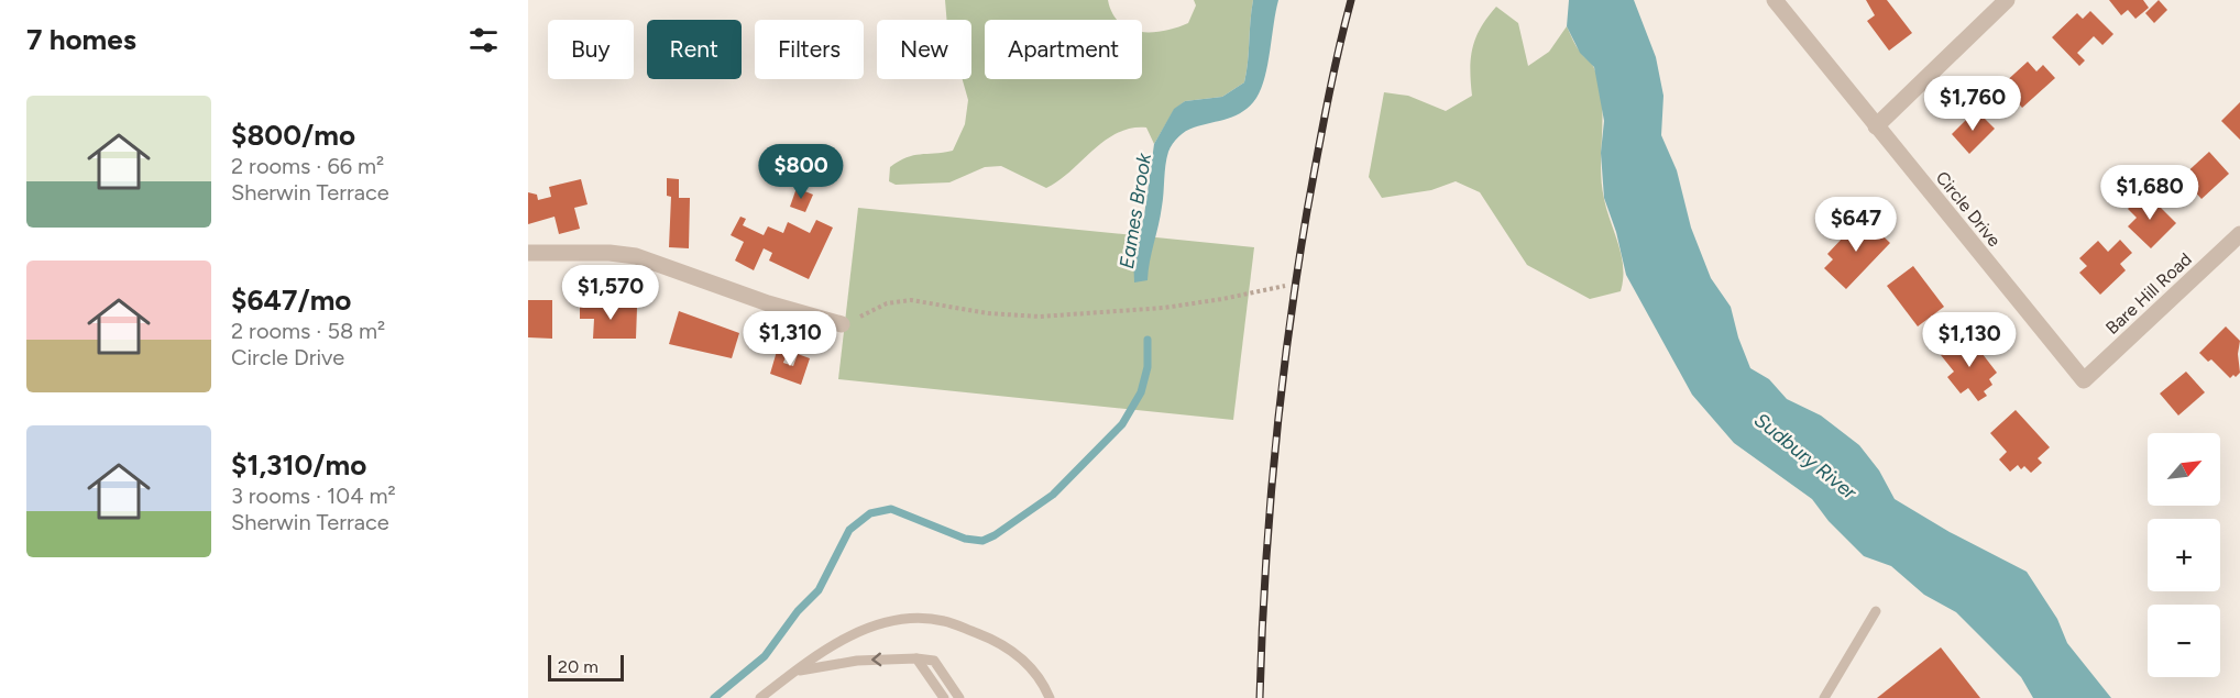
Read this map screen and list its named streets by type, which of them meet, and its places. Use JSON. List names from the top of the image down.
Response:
{
  "streets": {
    "street": ["Circle Drive", "Bare Hill Road"]
  },
  "crossings": [
    ["Circle Drive", "Bare Hill Road"]
  ],
  "water": ["Eames Brook", "Sudbury River"],
  "scale_bar": "20 m",
  "north": "top right",
  "page": {
    "heading": "7 homes",
    "chip": [
      "Buy",
      "Rent",
      "Filters",
      "New",
      "Apartment"
    ],
    "price": [
      "$1,760",
      "$800",
      "$1,680",
      "$647",
      "$1,570",
      "$1,310",
      "$1,130"
    ],
    "list": [
      {
        "name": "$800/mo",
        "note": "2 rooms · 66 m² · Sherwin Terrace"
      },
      {
        "name": "$647/mo",
        "note": "2 rooms · 58 m² · Circle Drive"
      },
      {
        "name": "$1,310/mo",
        "note": "3 rooms · 104 m² · Sherwin Terrace"
      }
    ],
    "map_buttons": ["+", "−"],
    "scale": "20 m"
  }
}
